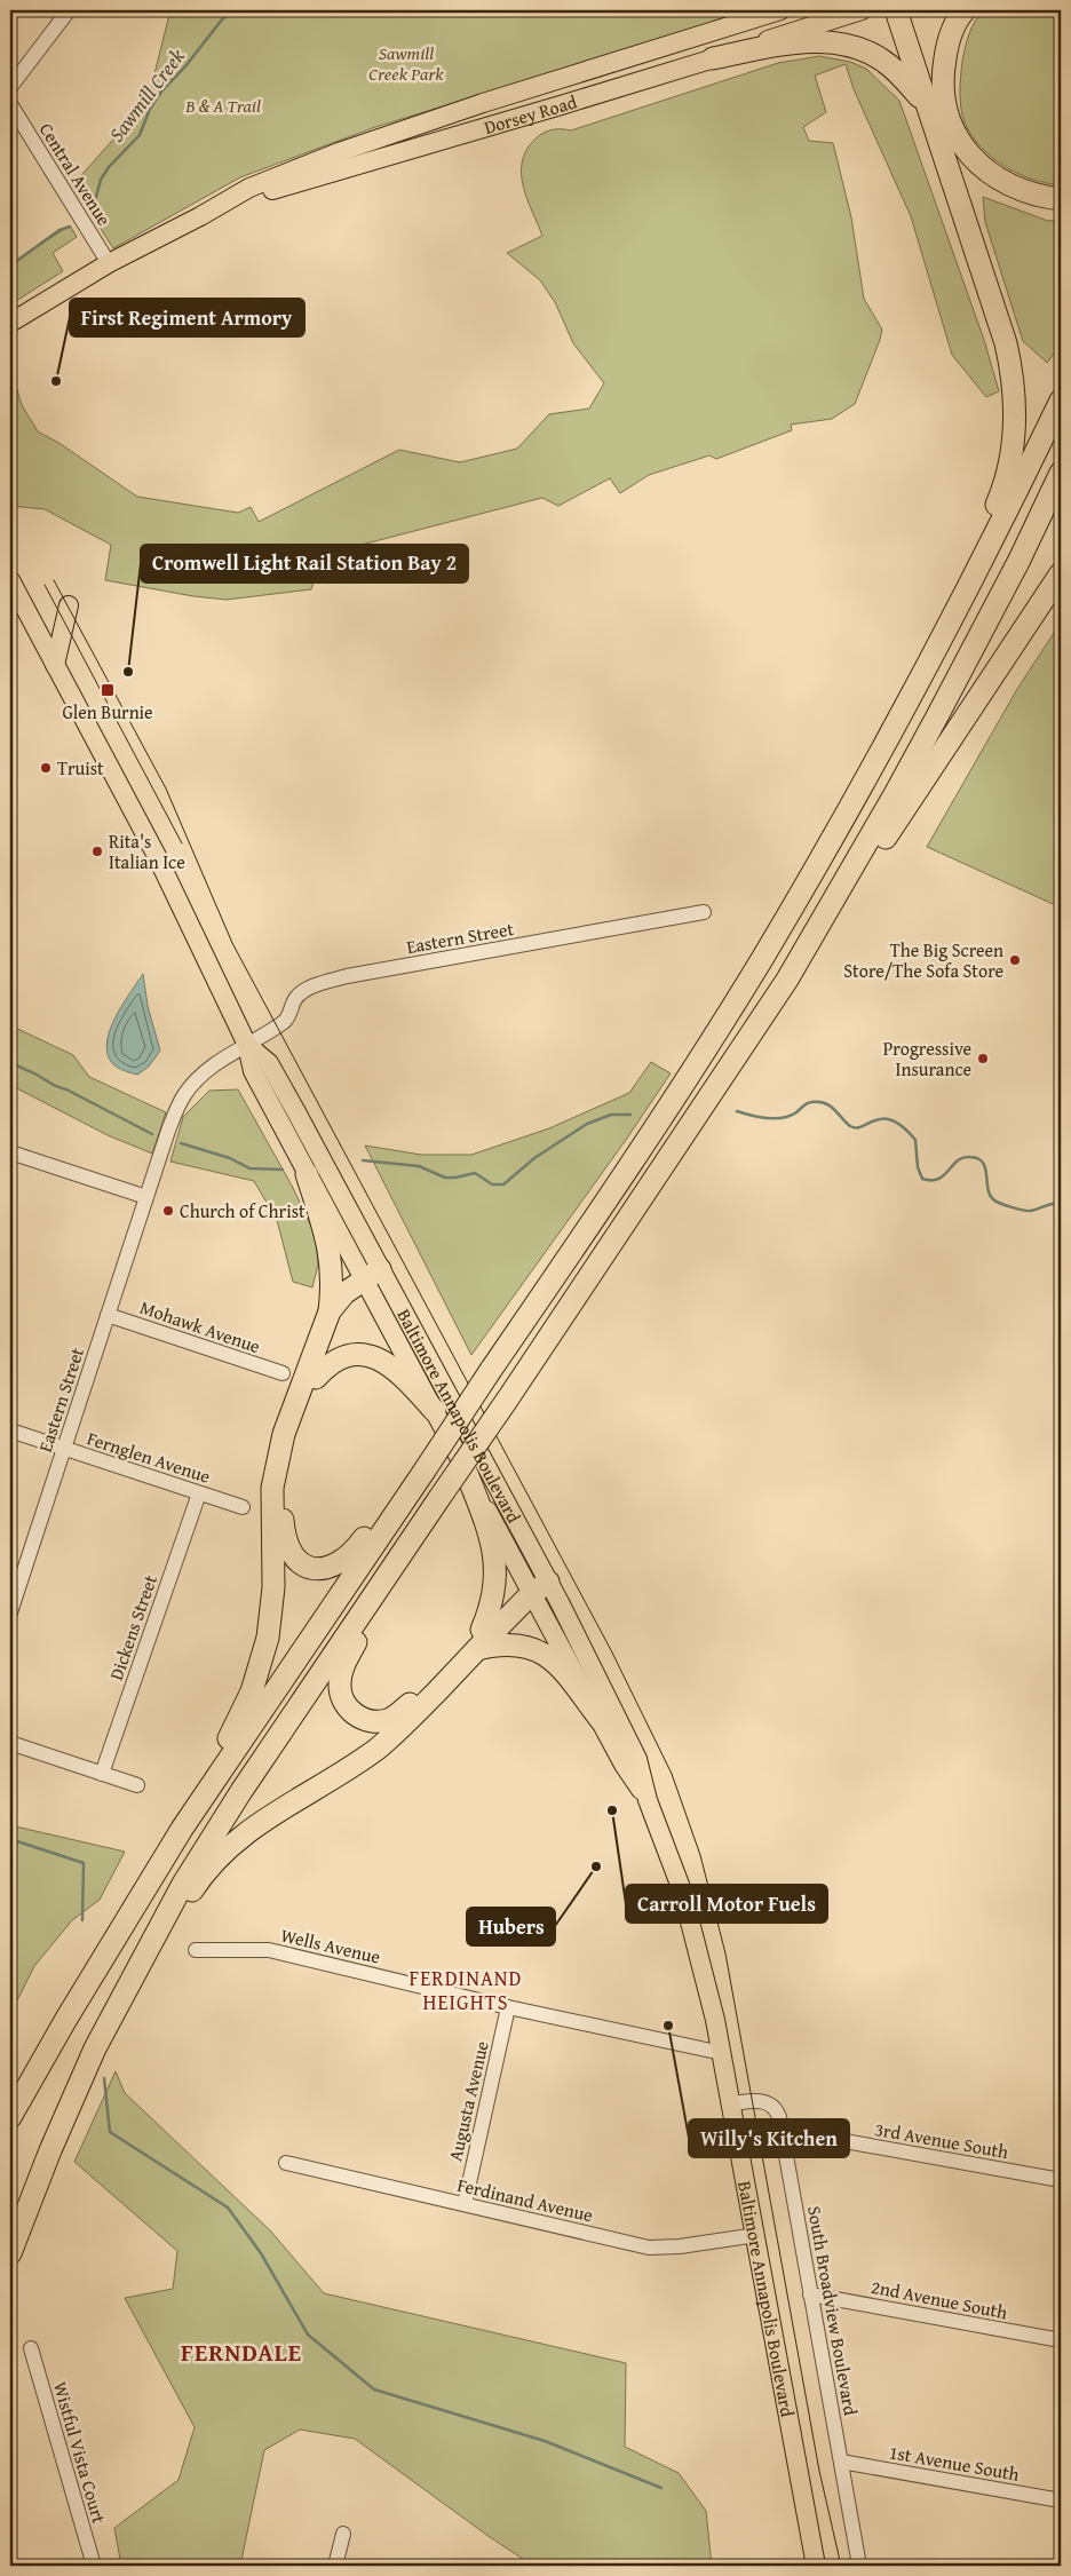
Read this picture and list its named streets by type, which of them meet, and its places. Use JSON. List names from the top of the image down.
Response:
{
  "streets": {
    "main road": ["Dorsey Road", "Baltimore Annapolis Boulevard"],
    "street": [
      "Central Avenue",
      "Eastern Street",
      "Mohawk Avenue",
      "Fernglen Avenue",
      "Dickens Street",
      "Wells Avenue",
      "Augusta Avenue",
      "3rd Avenue South",
      "Ferdinand Avenue",
      "2nd Avenue South",
      "South Broadview Boulevard",
      "Wistful Vista Court",
      "1st Avenue South"
    ]
  },
  "crossings": [
    ["Dorsey Road", "Central Avenue"],
    ["Eastern Street", "Mohawk Avenue"],
    ["Eastern Street", "Baltimore Annapolis Boulevard"],
    ["Eastern Street", "Fernglen Avenue"],
    ["Baltimore Annapolis Boulevard", "Wells Avenue"],
    ["Baltimore Annapolis Boulevard", "Ferdinand Avenue"],
    ["Baltimore Annapolis Boulevard", "South Broadview Boulevard"],
    ["Fernglen Avenue", "Dickens Street"],
    ["Wells Avenue", "Augusta Avenue"],
    ["Augusta Avenue", "Ferdinand Avenue"],
    ["3rd Avenue South", "South Broadview Boulevard"],
    ["2nd Avenue South", "South Broadview Boulevard"],
    ["South Broadview Boulevard", "1st Avenue South"]
  ],
  "districts": ["FERDINAND HEIGHTS", "FERNDALE"],
  "water": ["Sawmill Creek"],
  "parks": ["Sawmill Creek Park", "B & A Trail"],
  "places": {
    "other": [
      "First Regiment Armory",
      "Cromwell Light Rail Station Bay 2",
      "Truist",
      "Rita's Italian Ice",
      "The Big Screen Store/The Sofa Store",
      "Progressive Insurance",
      "Church of Christ",
      "Carroll Motor Fuels",
      "Hubers",
      "Willy's Kitchen"
    ],
    "transit": ["Glen Burnie"]
  }
}
